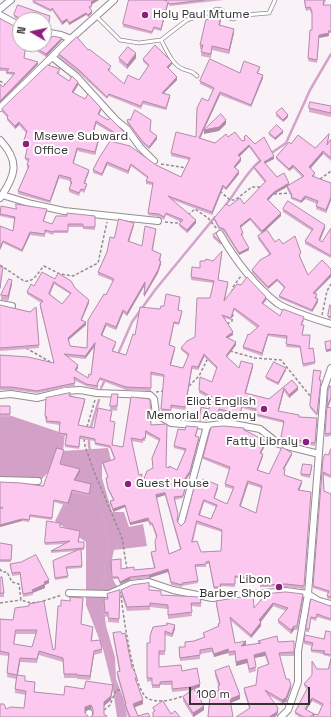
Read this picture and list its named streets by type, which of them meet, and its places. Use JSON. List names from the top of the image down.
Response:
{
  "places": [
    "Holy Paul Mtume",
    "Msewe Subward Office",
    "Eliot English Memorial Academy",
    "Fatty Libraly",
    "Guest House",
    "Libon Barber Shop"
  ],
  "scale_bar": "100 m",
  "north": "left"
}
